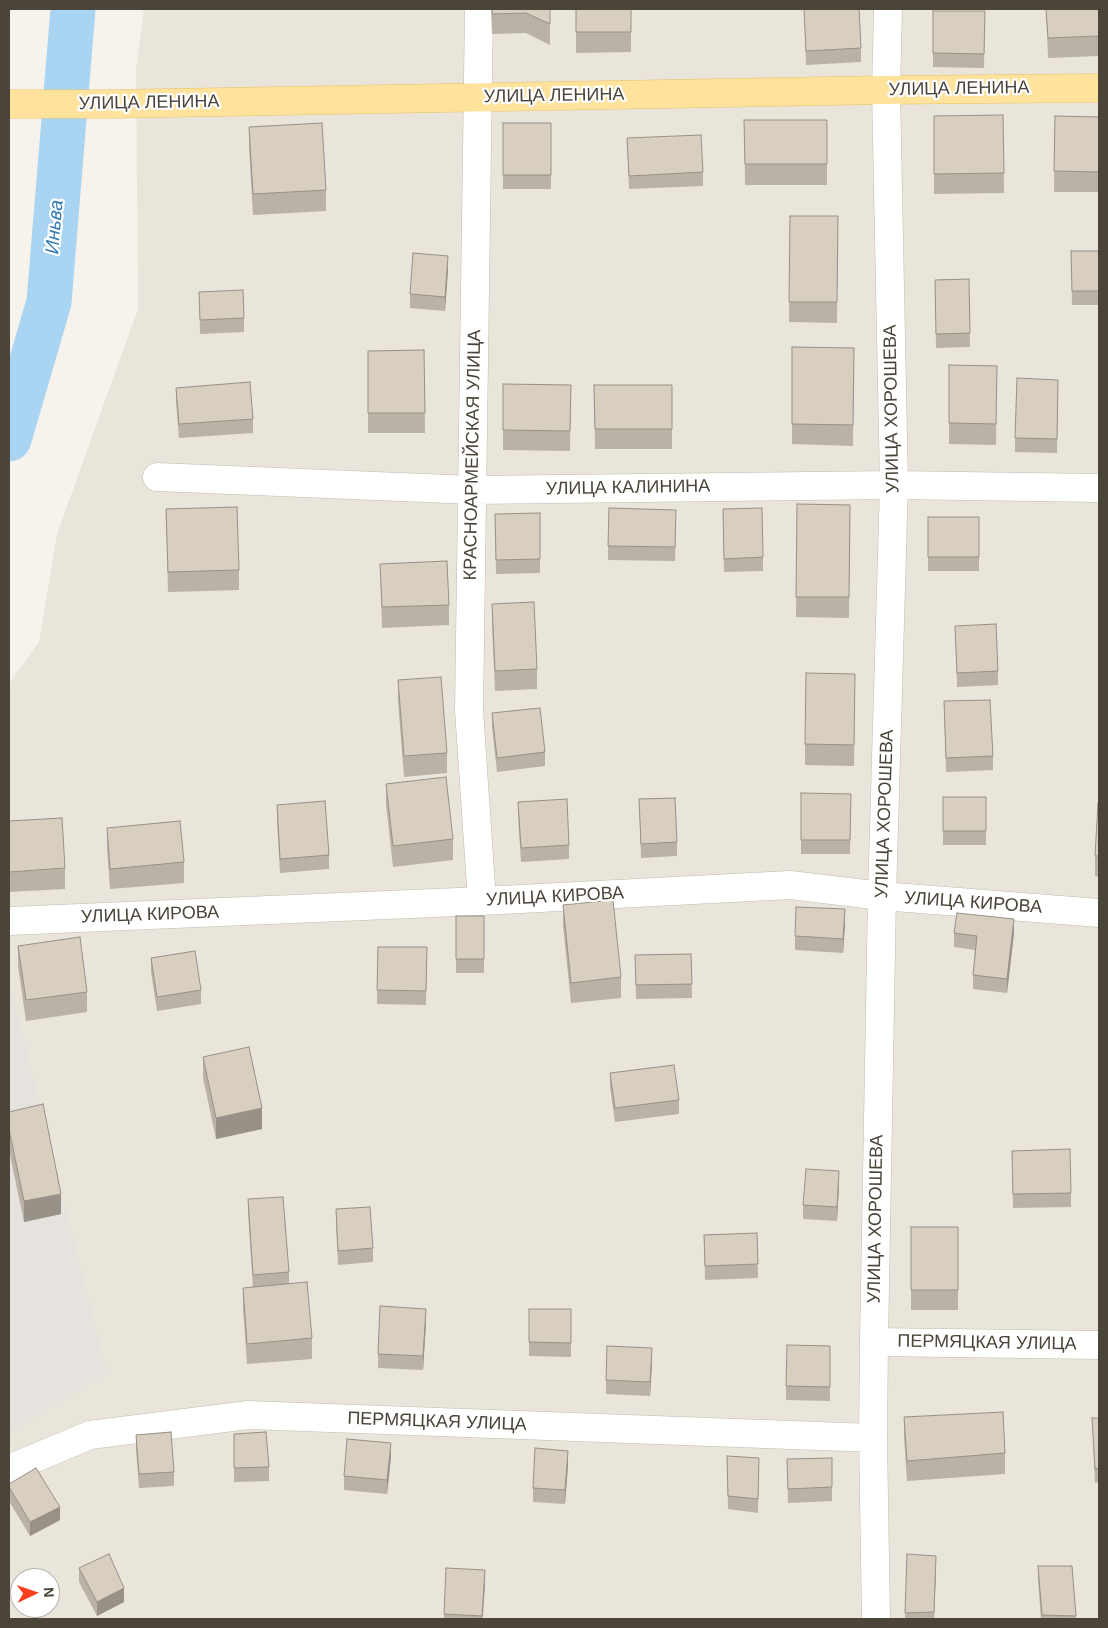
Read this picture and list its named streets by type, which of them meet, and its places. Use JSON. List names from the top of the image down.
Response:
{
  "streets": {
    "main road": ["УЛИЦА ЛЕНИНА"],
    "street": [
      "УЛИЦА ХОРОШЕВА",
      "КРАСНОАРМЕЙСКАЯ УЛИЦА",
      "УЛИЦА КАЛИНИНА",
      "УЛИЦА КИРОВА",
      "ПЕРМЯЦКАЯ УЛИЦА"
    ]
  },
  "crossings": [
    ["УЛИЦА ЛЕНИНА", "УЛИЦА ХОРОШЕВА"],
    ["УЛИЦА ЛЕНИНА", "КРАСНОАРМЕЙСКАЯ УЛИЦА"],
    ["УЛИЦА ХОРОШЕВА", "УЛИЦА КАЛИНИНА"],
    ["УЛИЦА ХОРОШЕВА", "УЛИЦА КИРОВА"],
    ["УЛИЦА ХОРОШЕВА", "ПЕРМЯЦКАЯ УЛИЦА"],
    ["КРАСНОАРМЕЙСКАЯ УЛИЦА", "УЛИЦА КАЛИНИНА"],
    ["КРАСНОАРМЕЙСКАЯ УЛИЦА", "УЛИЦА КИРОВА"]
  ],
  "water": ["Иньва"],
  "north": "right"
}
